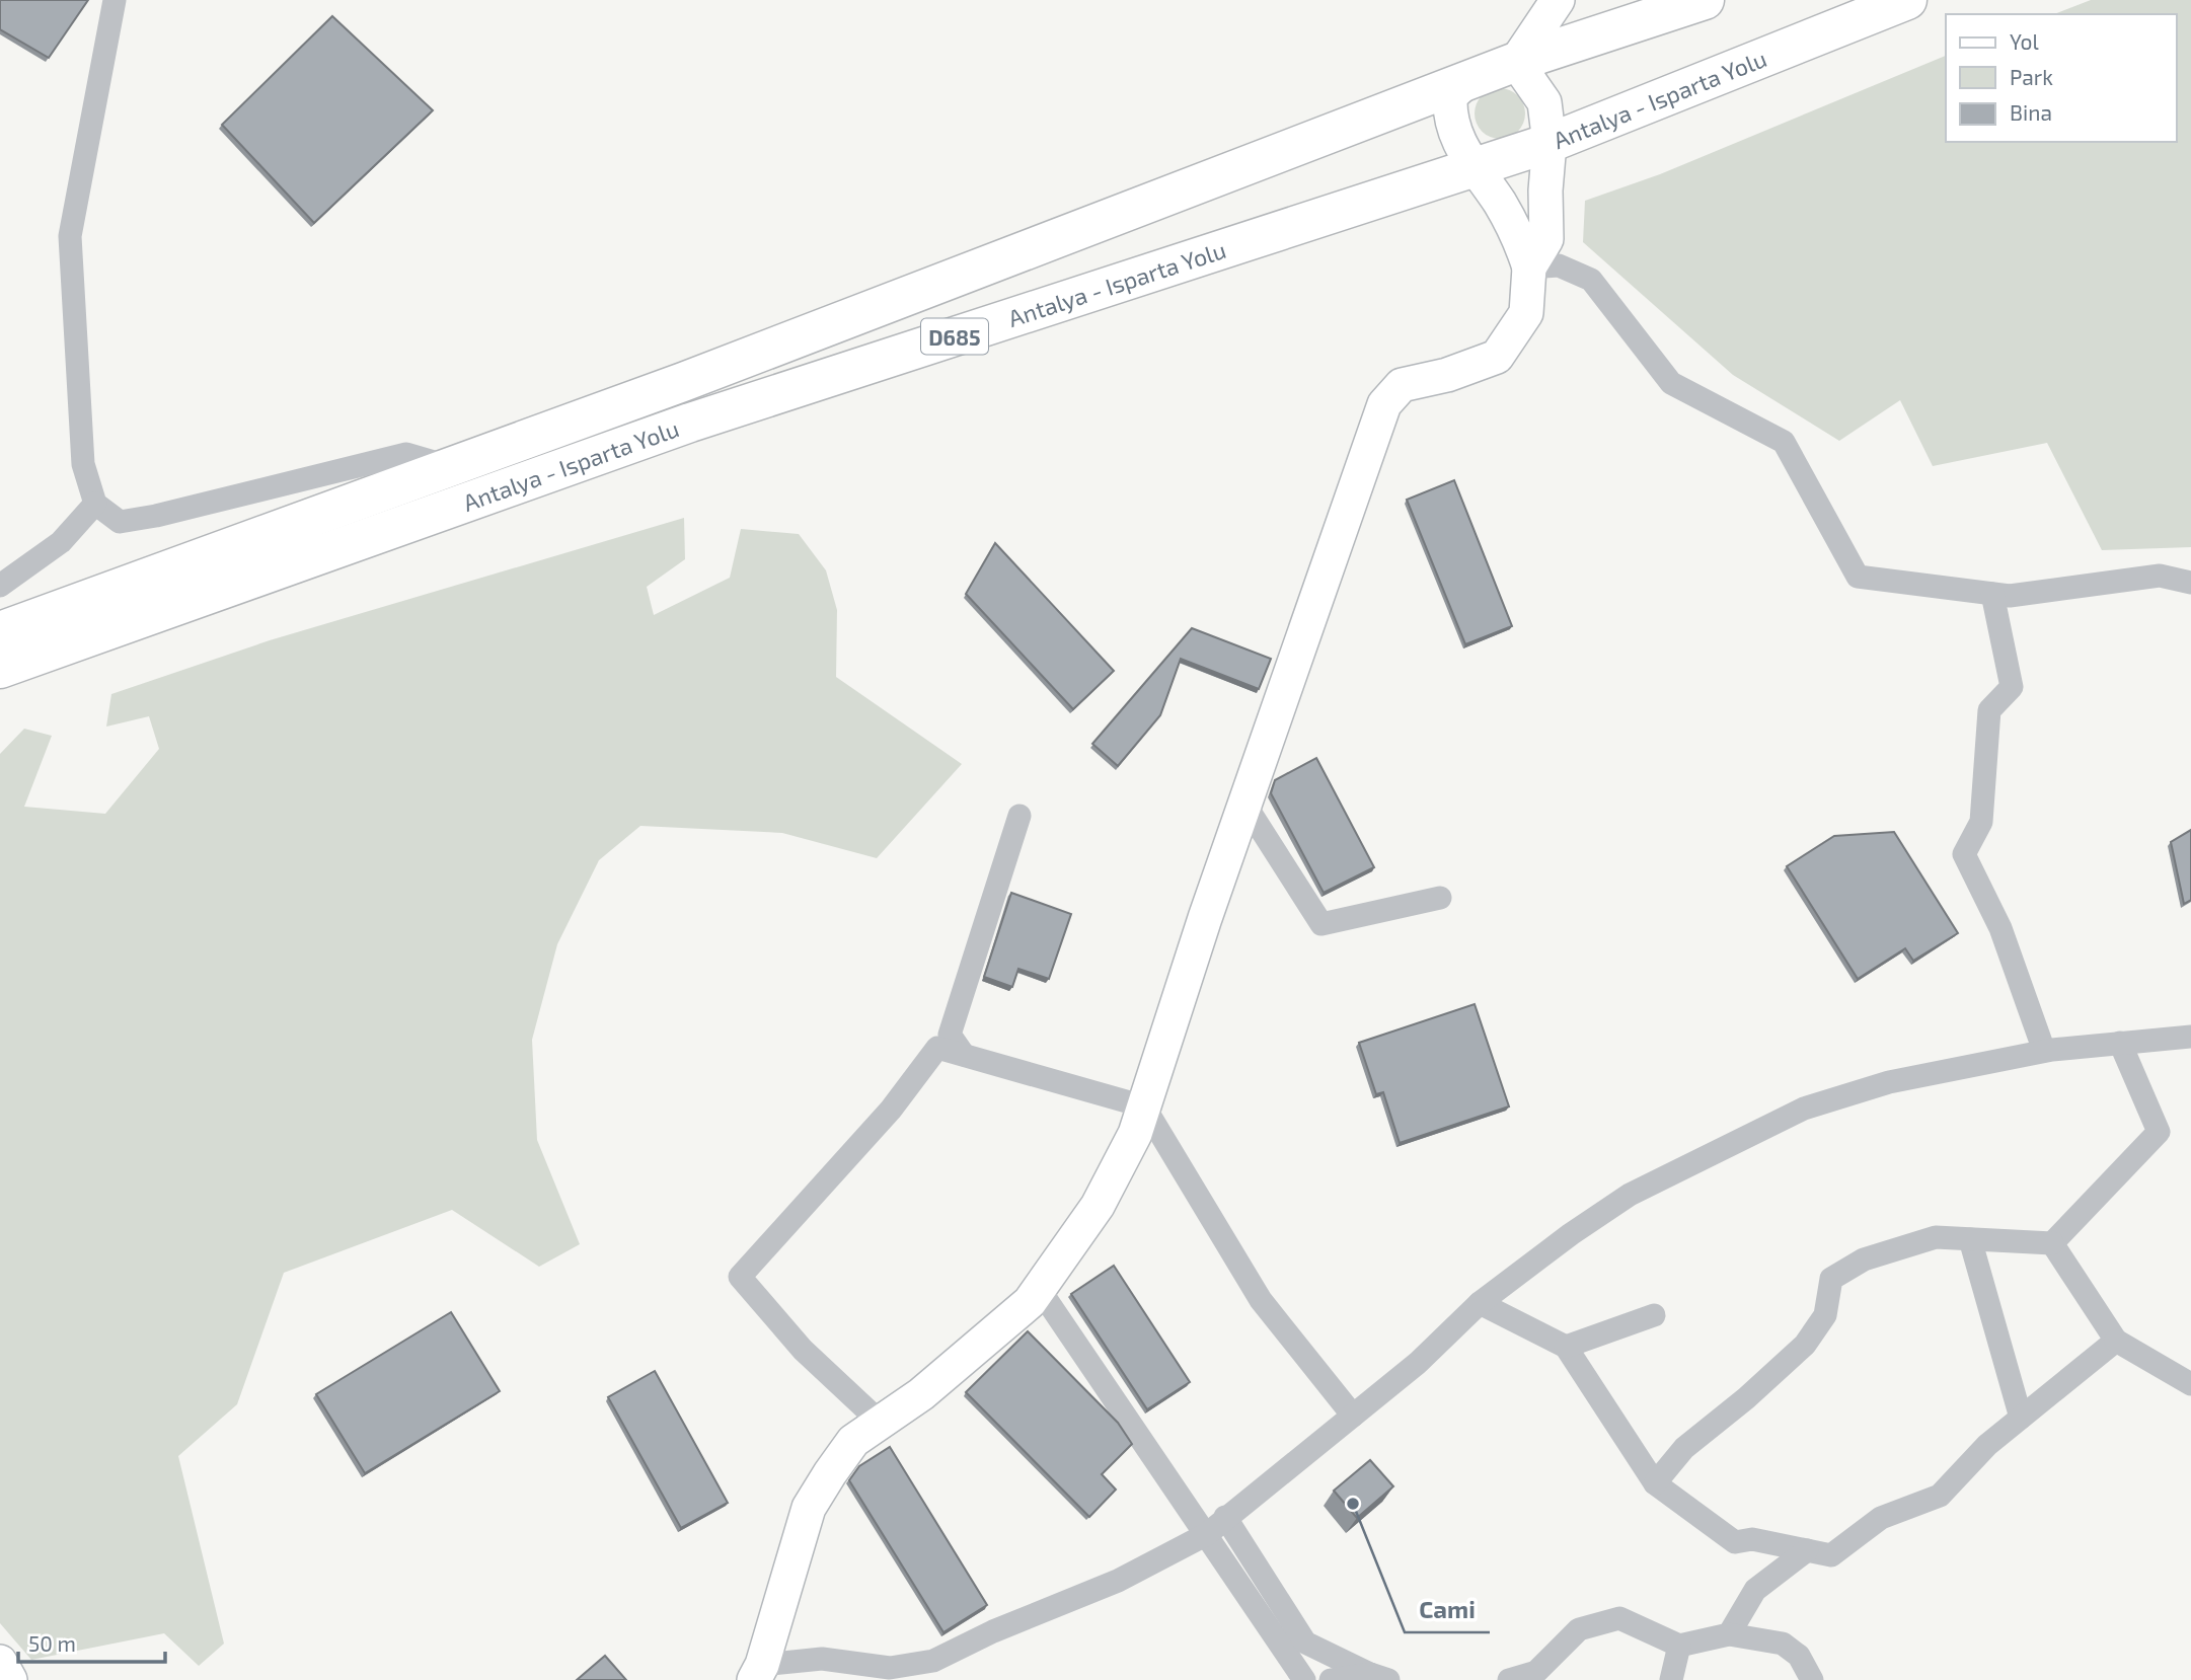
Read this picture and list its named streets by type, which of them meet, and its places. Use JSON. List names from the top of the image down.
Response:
{
  "streets": {
    "highway": ["Antalya - Isparta Yolu", "D685"]
  },
  "places": ["Cami"],
  "legend": ["Yol", "Park", "Bina"],
  "scale_bar": "50 m"
}
